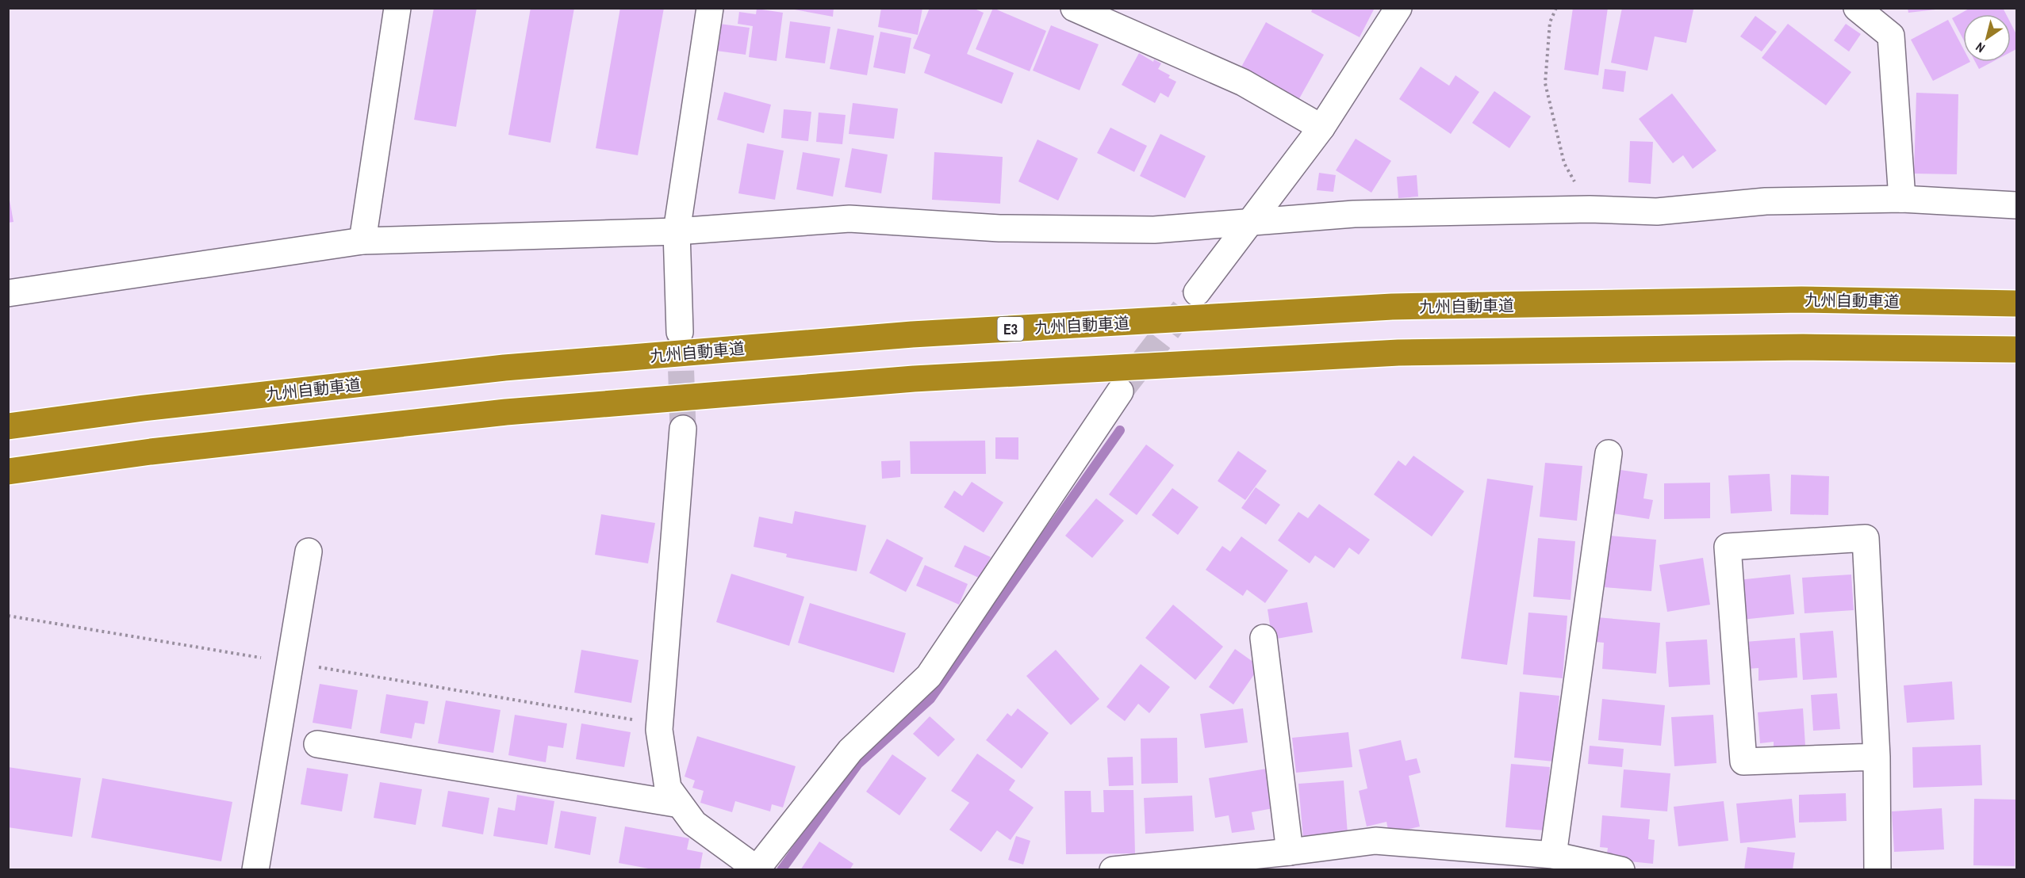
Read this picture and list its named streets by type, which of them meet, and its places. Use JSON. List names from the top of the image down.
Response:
{
  "streets": {
    "highway": ["九州自動車道", "E3"]
  },
  "north": "bottom left"
}
